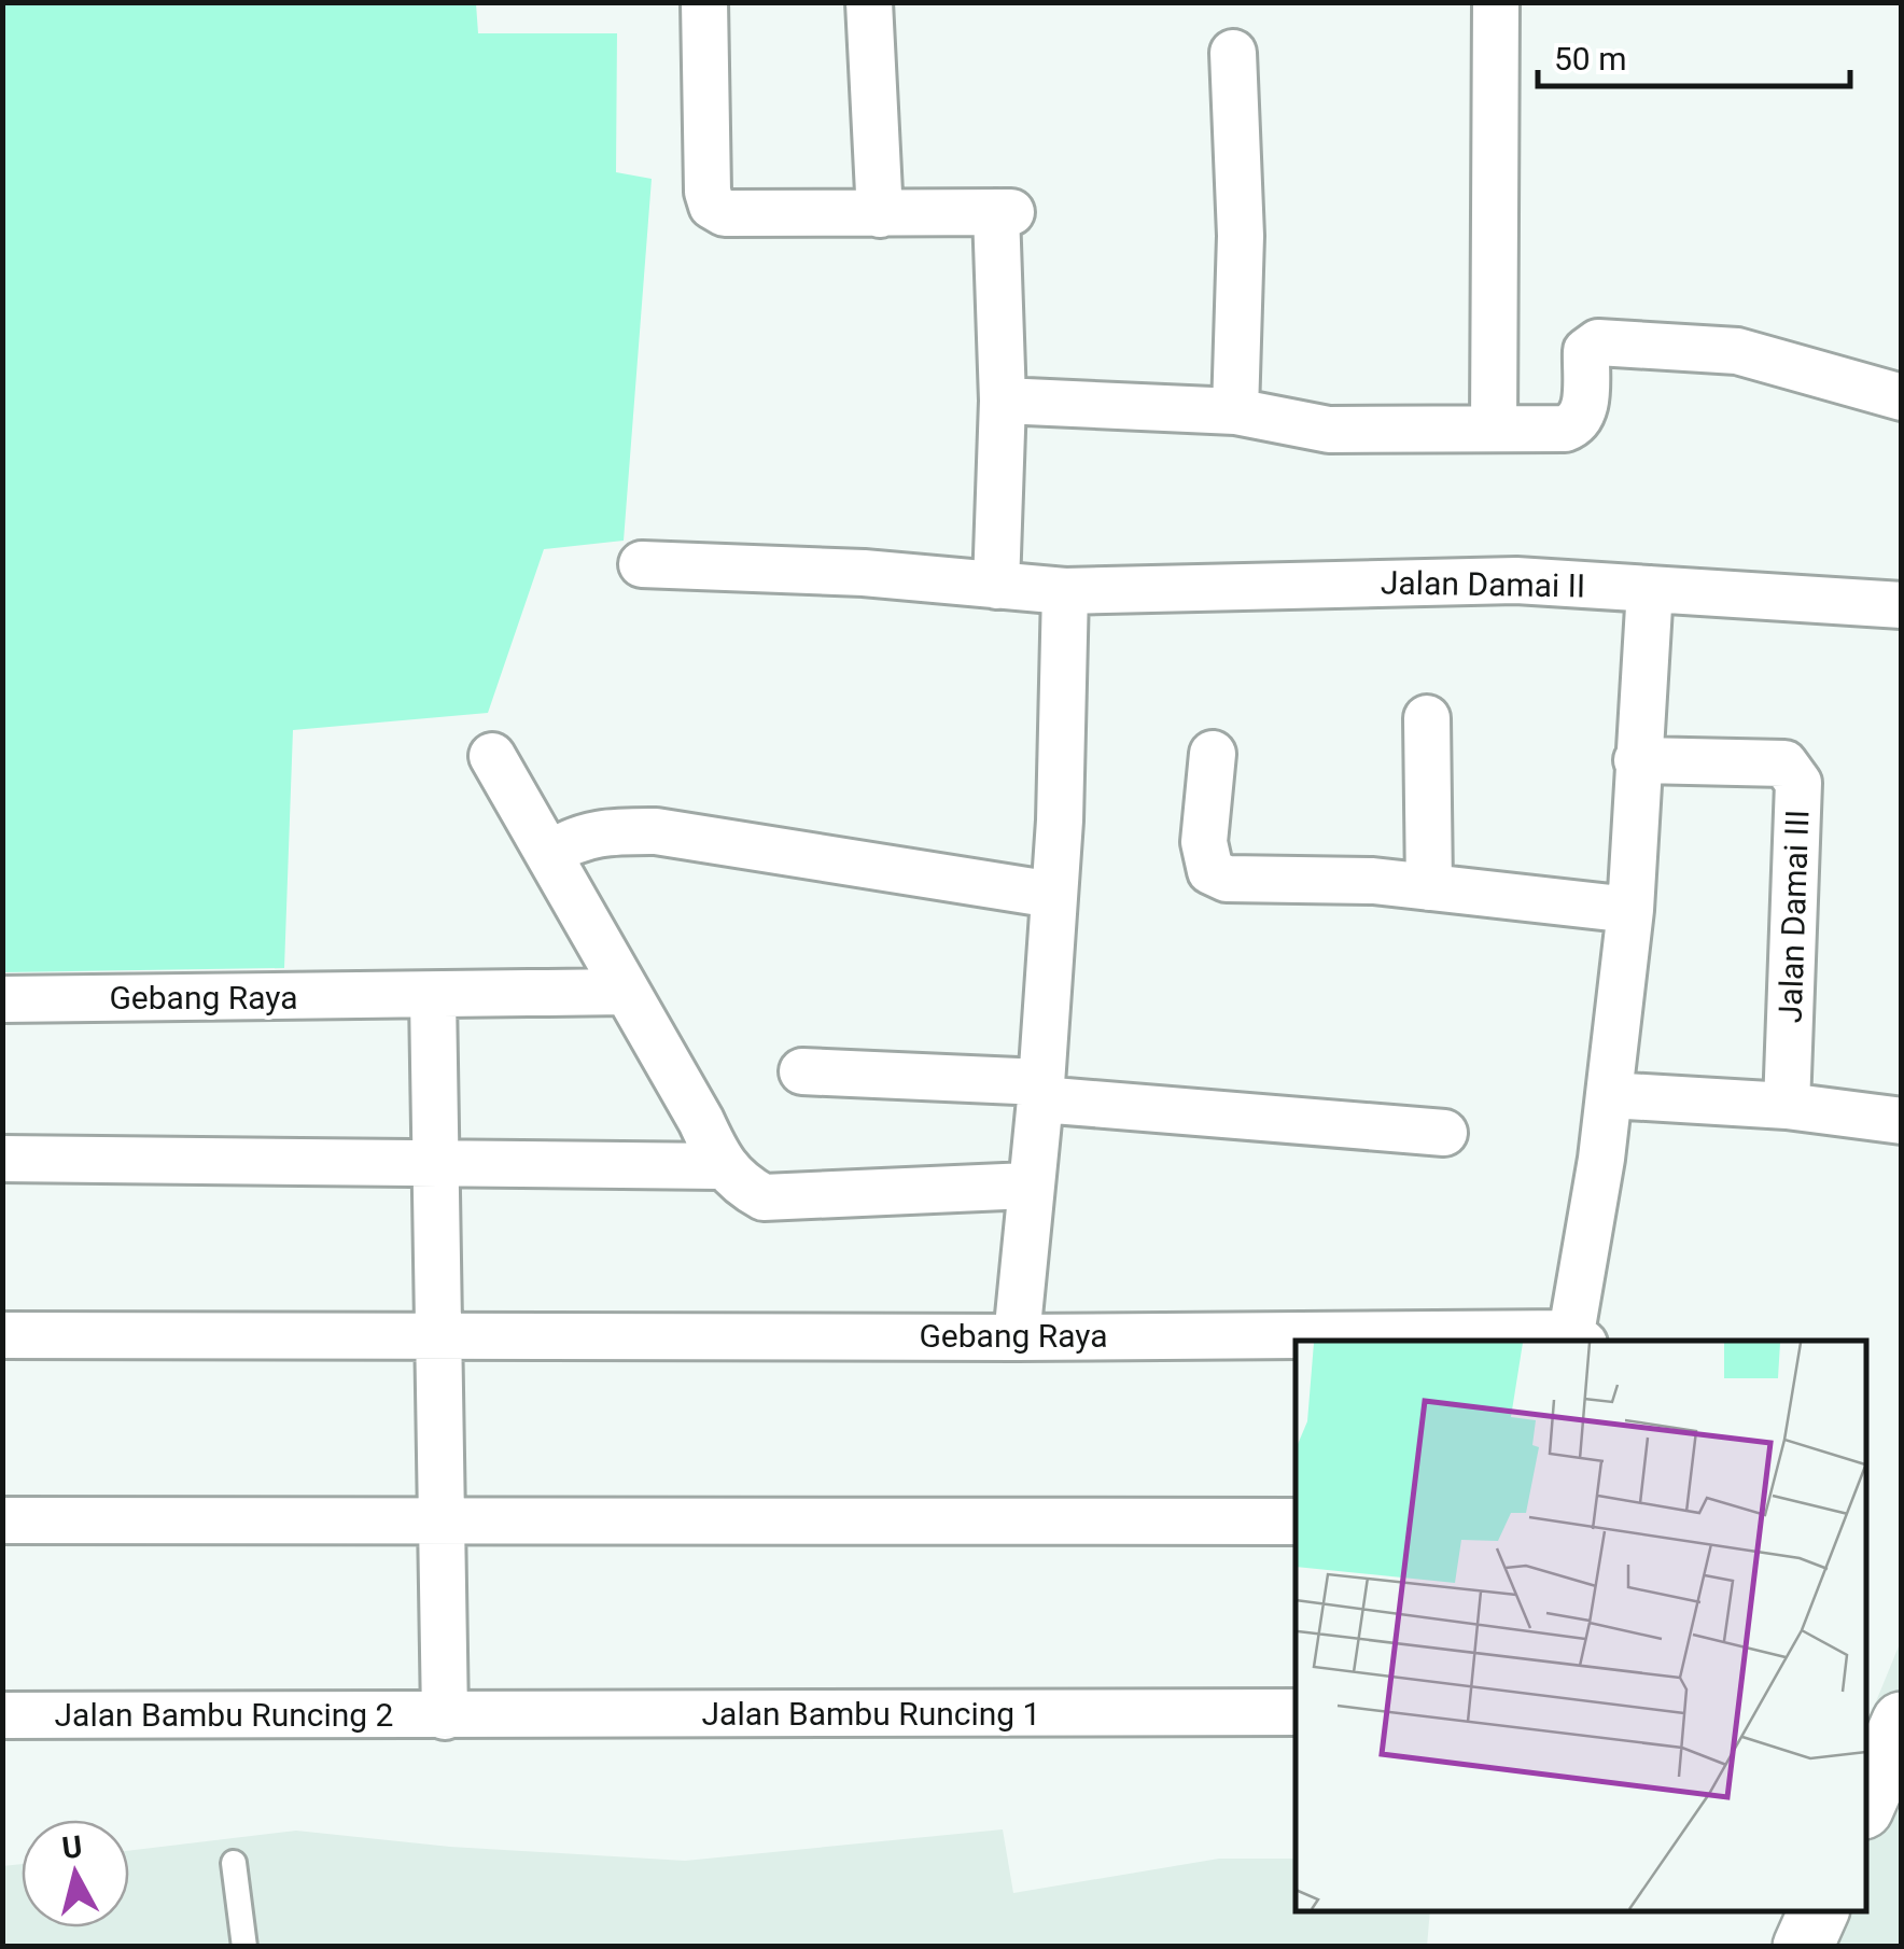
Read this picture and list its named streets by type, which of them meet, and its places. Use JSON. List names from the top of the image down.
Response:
{
  "streets": {
    "street": [
      "Jalan Damai II",
      "Jalan Damai III",
      "Gebang Raya",
      "Jalan Bambu Runcing 1",
      "Jalan Bambu Runcing 2"
    ]
  },
  "crossings": [
    ["Jalan Bambu Runcing 1", "Jalan Bambu Runcing 2"]
  ],
  "scale_bar": "50 m",
  "north": "top"
}
